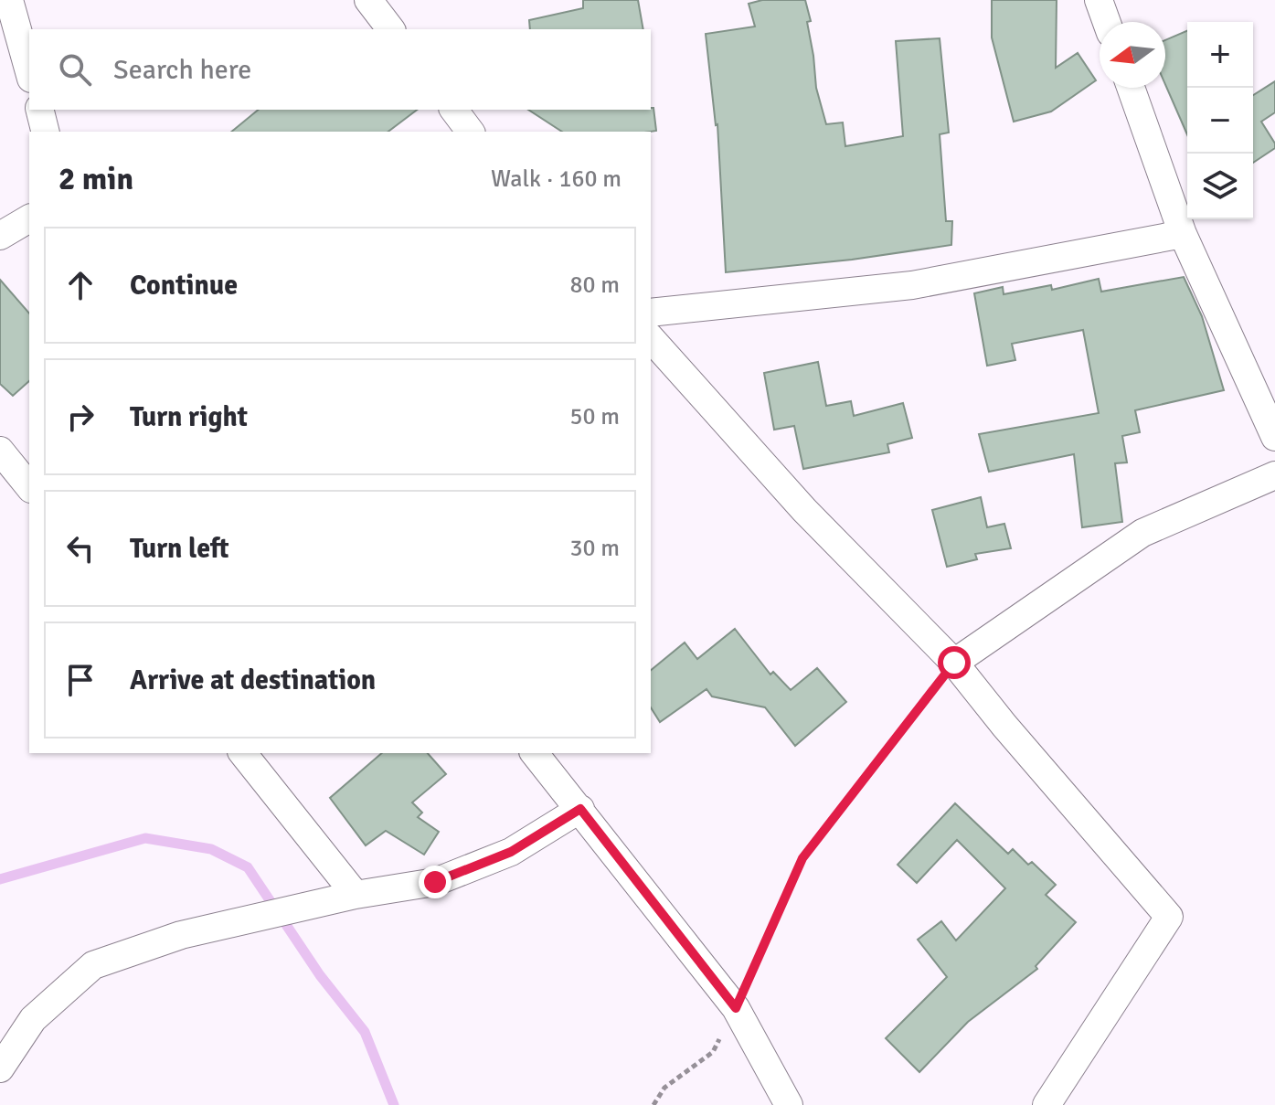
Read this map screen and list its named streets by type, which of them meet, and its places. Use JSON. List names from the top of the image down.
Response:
{
  "north": "left",
  "page": {
    "map_buttons": ["+", "−"],
    "search": "Search here",
    "heading": ["2 min", "Walk · 160 m"],
    "list": [
      ["Continue", "80 m"],
      ["Turn right", "50 m"],
      ["Turn left", "30 m"],
      "Arrive at destination"
    ]
  }
}
